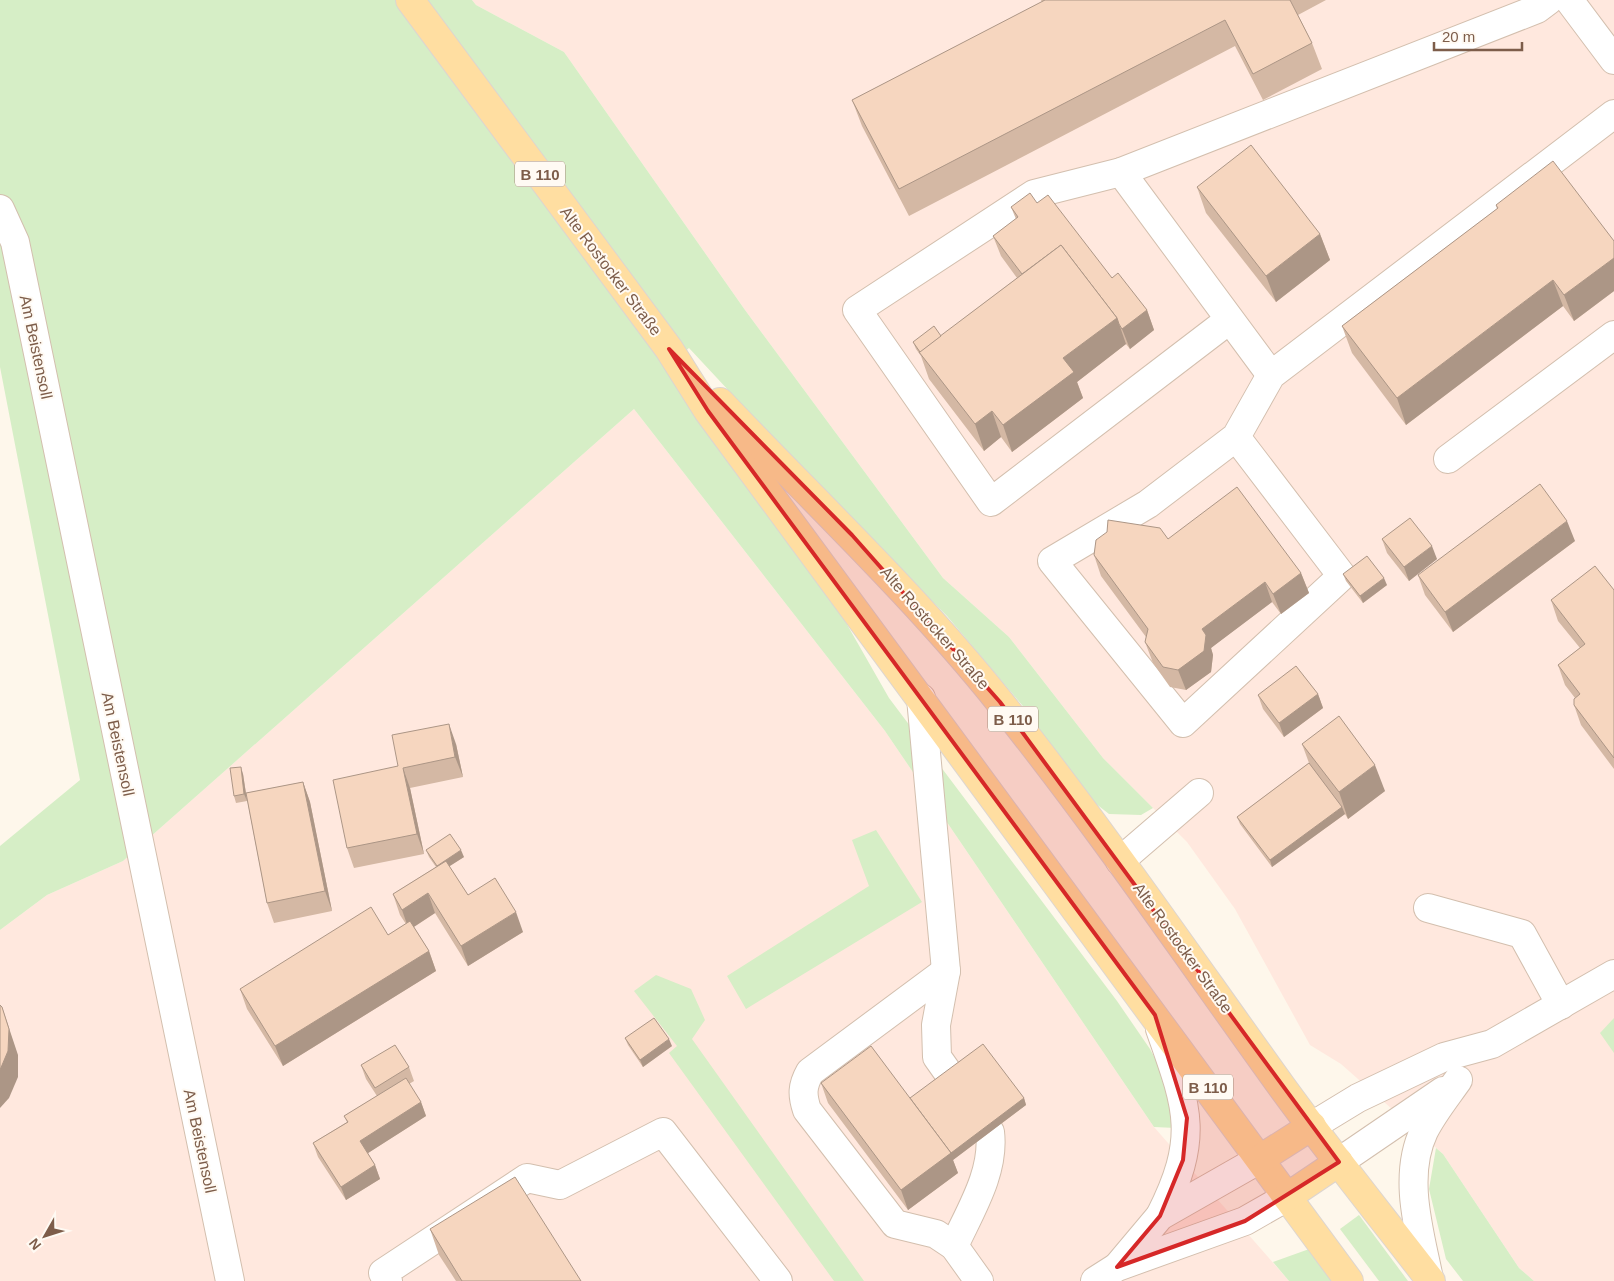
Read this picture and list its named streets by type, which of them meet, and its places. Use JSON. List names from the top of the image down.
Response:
{
  "streets": {
    "main road": ["B 110", "Alte Rostocker Straße"],
    "street": ["Am Beistensoll"]
  },
  "crossings": [
    ["B 110", "Alte Rostocker Straße"]
  ],
  "scale_bar": "20 m",
  "north": "bottom left"
}
